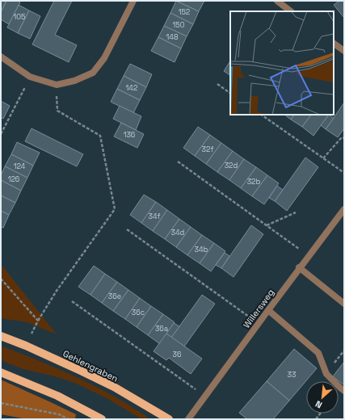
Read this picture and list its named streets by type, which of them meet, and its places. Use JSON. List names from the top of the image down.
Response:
{
  "streets": {
    "main road": ["Gehlengraben"],
    "street": ["Willersweg"]
  },
  "house_numbers": [
    "152",
    "105",
    "150",
    "148",
    "142",
    "136",
    "32f",
    "32d",
    "124",
    "126",
    "32b",
    "34f",
    "34d",
    "34b",
    "36e",
    "36c",
    "36a",
    "36",
    "33"
  ],
  "north": "bottom left"
}
